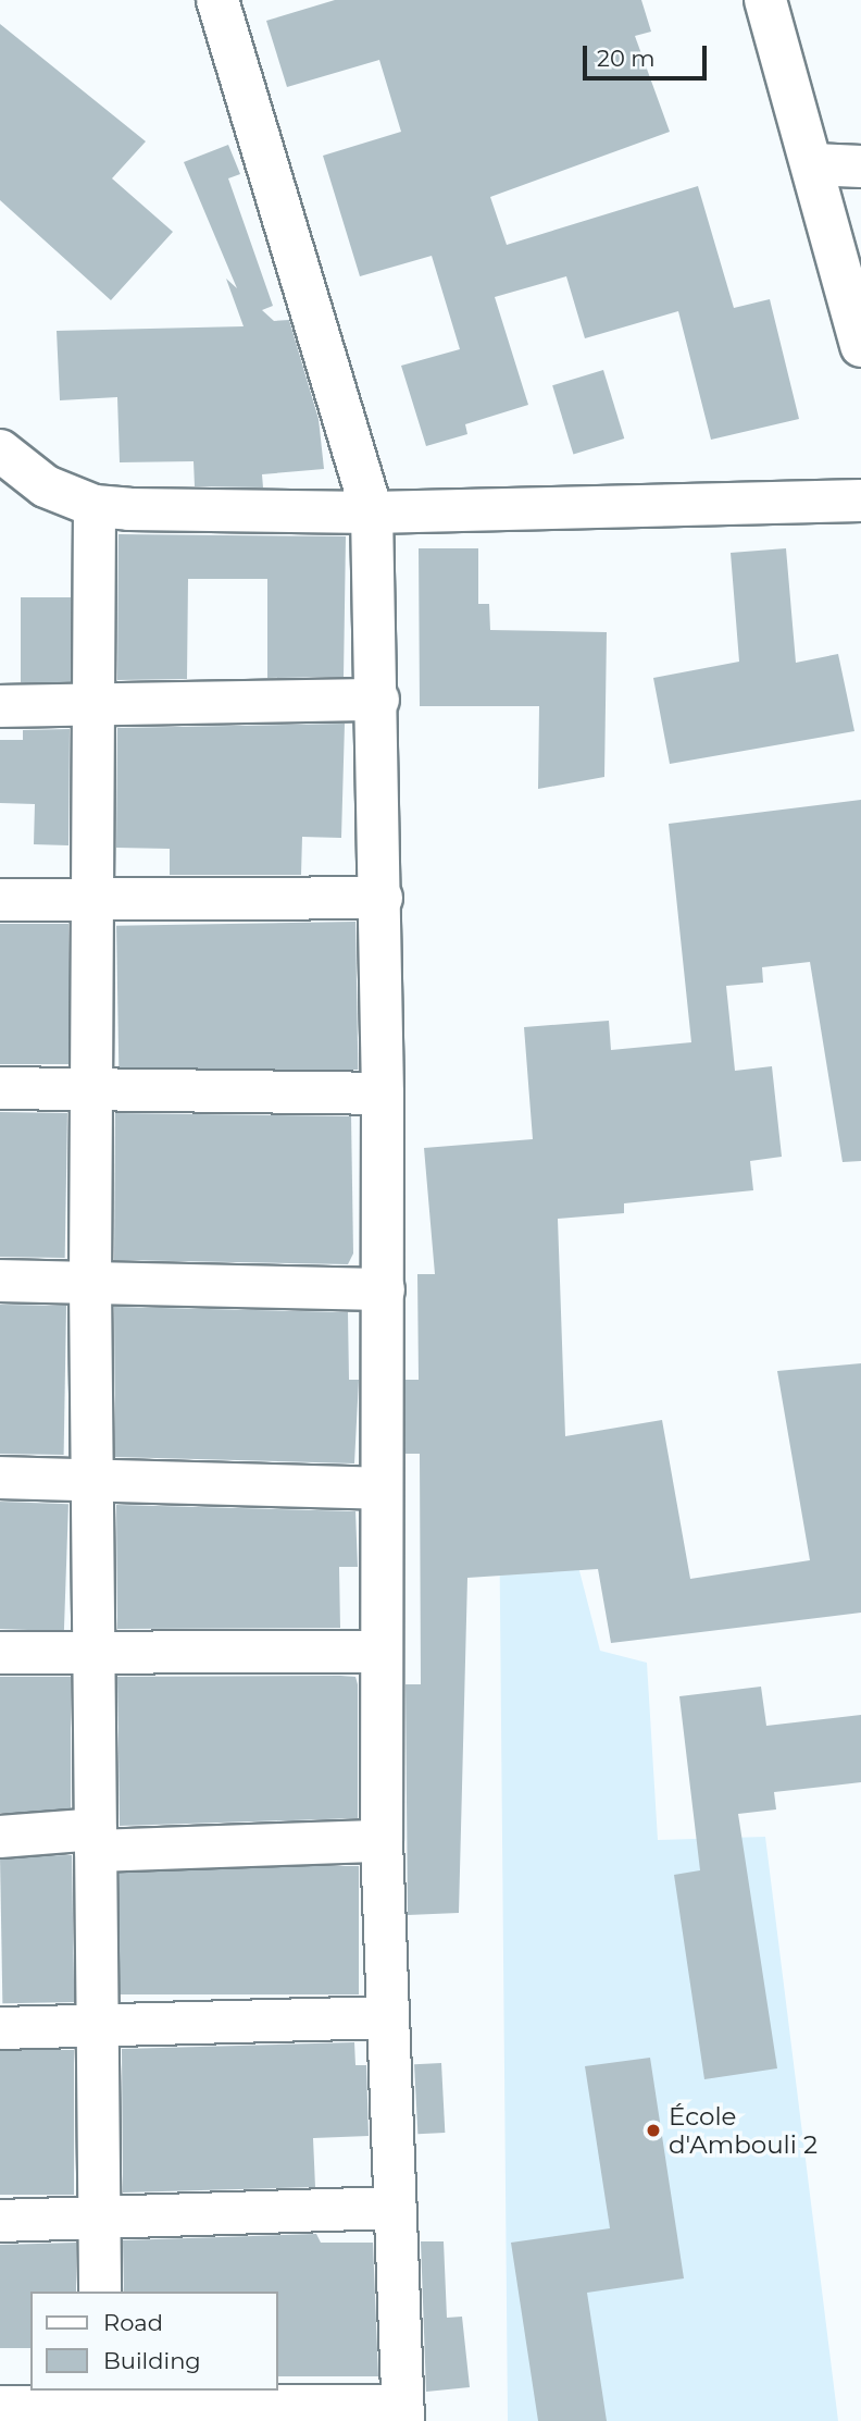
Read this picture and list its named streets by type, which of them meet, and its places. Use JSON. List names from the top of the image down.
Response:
{
  "places": ["École d'Ambouli 2"],
  "legend": ["Road", "Building"],
  "scale_bar": "20 m"
}
